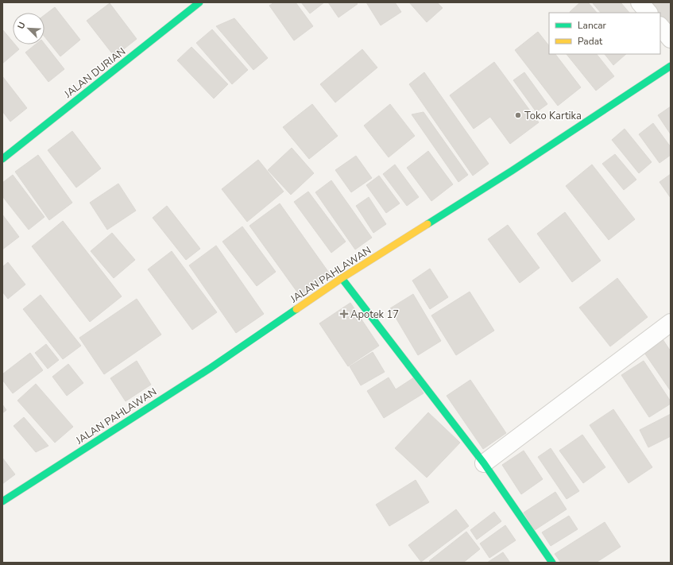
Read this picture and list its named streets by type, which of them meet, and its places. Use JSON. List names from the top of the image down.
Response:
{
  "streets": {
    "main road": ["JALAN DURIAN", "JALAN PAHLAWAN"]
  },
  "places": {
    "other": ["Toko Kartika"],
    "health": ["Apotek 17"]
  },
  "legend": ["Lancar", "Padat"],
  "north": "top left"
}
